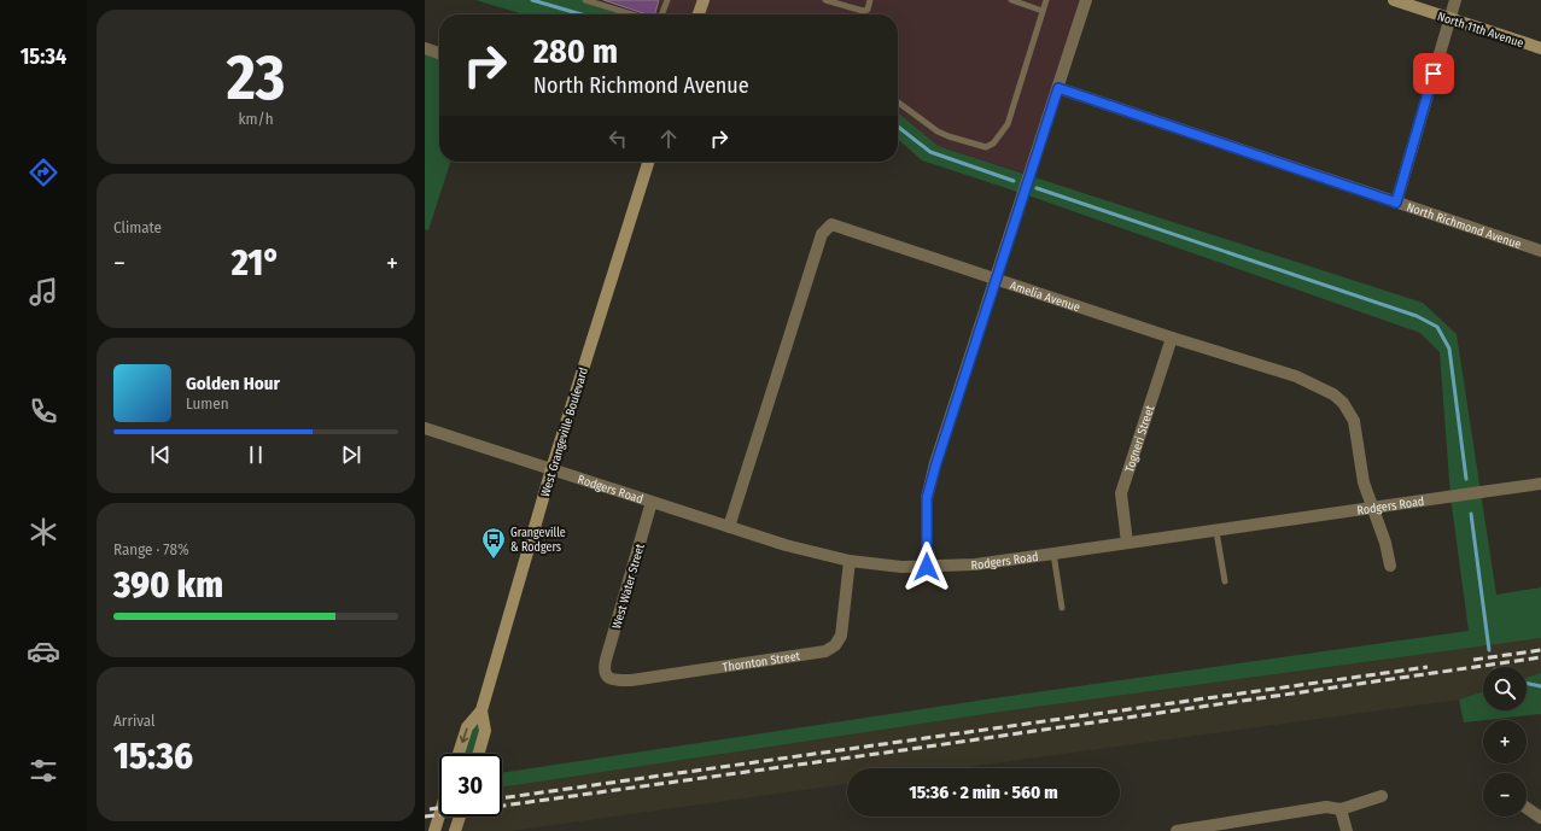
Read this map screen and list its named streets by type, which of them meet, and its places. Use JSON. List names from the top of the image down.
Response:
{
  "streets": {
    "main road": ["North 11th Avenue", "West Grangeville Boulevard"],
    "street": [
      "North Richmond Avenue",
      "Amelia Avenue",
      "Togneri Street",
      "Rodgers Road",
      "West Water Street",
      "Thornton Street"
    ]
  },
  "crossings": [
    ["Amelia Avenue", "Togneri Street"],
    ["Amelia Avenue", "Rodgers Road"],
    ["West Grangeville Boulevard", "Rodgers Road"],
    ["Togneri Street", "Rodgers Road"],
    ["Rodgers Road", "West Water Street"],
    ["Rodgers Road", "Thornton Street"],
    ["West Water Street", "Thornton Street"]
  ],
  "places": {
    "bus stop": ["Grangeville & Rodgers"]
  },
  "page": {
    "tabs": "15:34",
    "tile": [
      ["23", "km/h"],
      "Climate",
      ["Range · 78%", "390 km"],
      ["Arrival", "15:36"]
    ],
    "turn": ["280 m", "North Richmond Avenue"],
    "heat": ["−", "21°", "+"],
    "song": ["Golden Hour", "Lumen"],
    "map_buttons": ["+", "−"],
    "limit": "30",
    "trip": "15:36 · 2 min · 560 m"
  }
}
